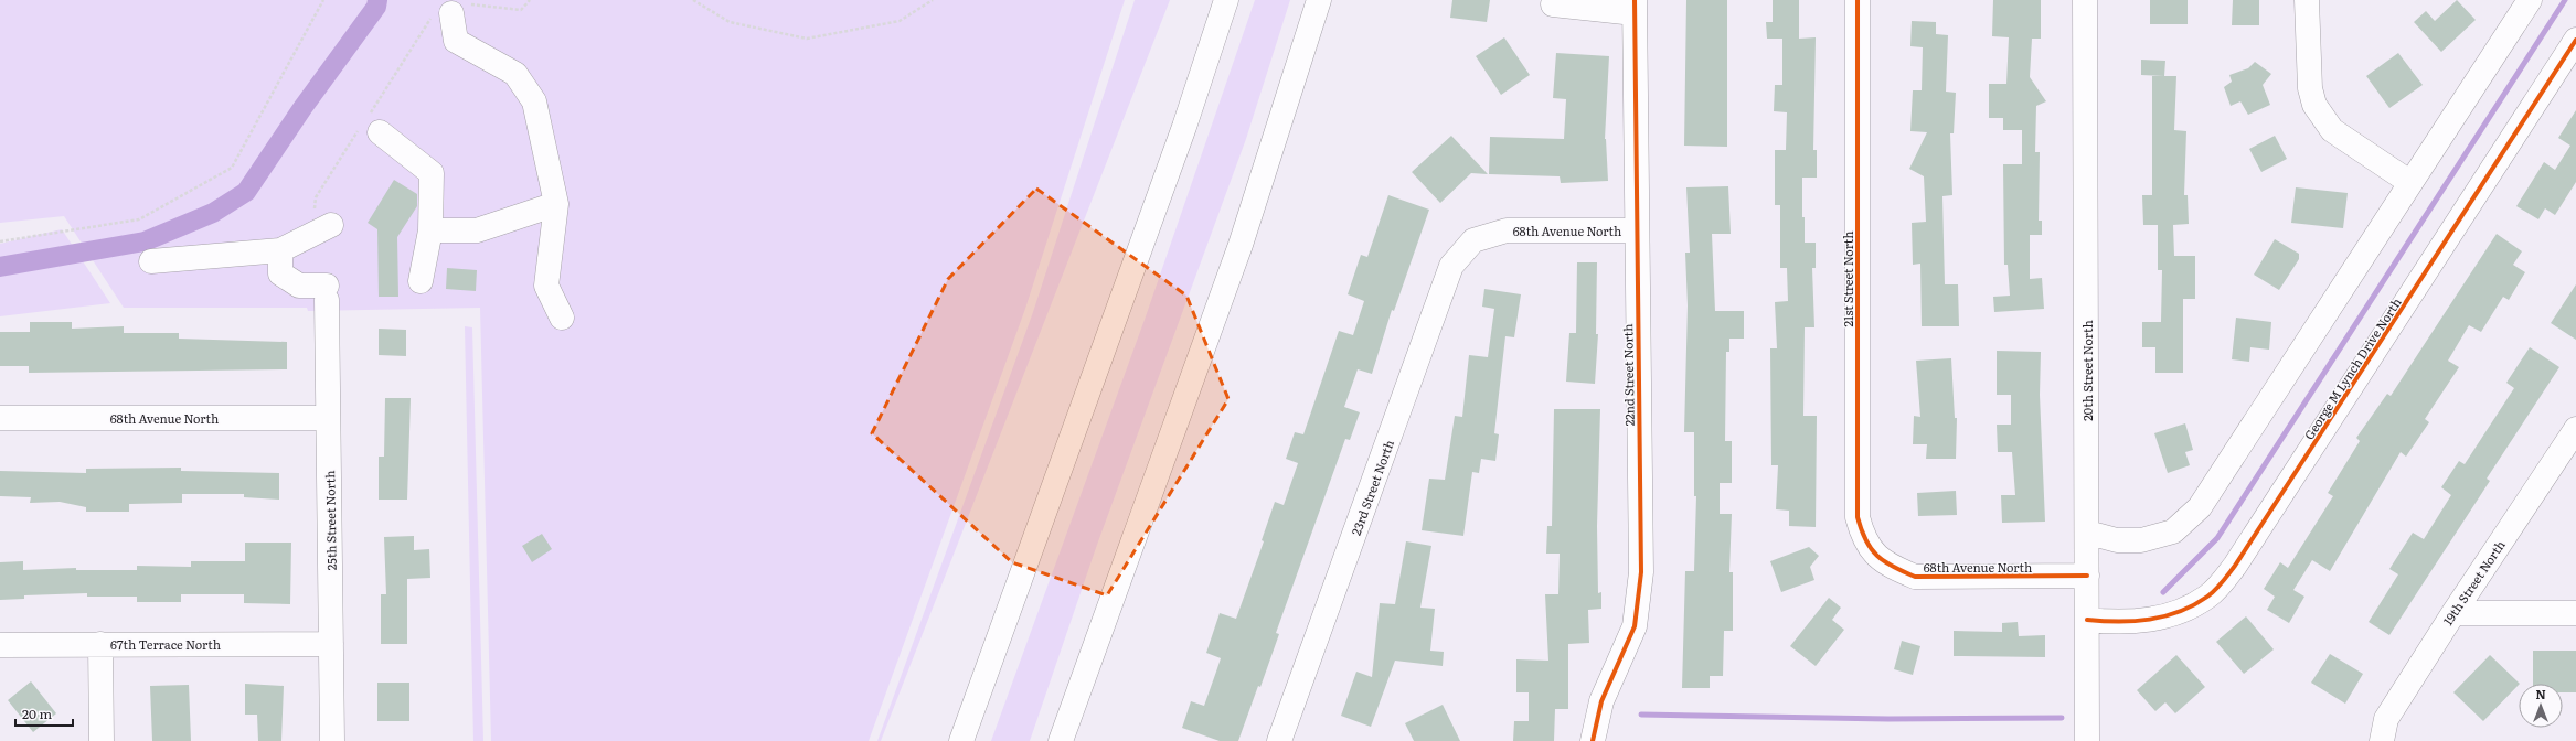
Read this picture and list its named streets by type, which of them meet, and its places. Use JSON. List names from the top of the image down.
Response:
{
  "streets": {
    "main road": [
      "68th Avenue North",
      "21st Street North",
      "George M Lynch Drive North",
      "20th Street North",
      "22nd Street North",
      "23rd Street North",
      "25th Street North",
      "19th Street North",
      "67th Terrace North"
    ]
  },
  "crossings": [
    ["68th Avenue North", "21st Street North"],
    ["68th Avenue North", "20th Street North"],
    ["68th Avenue North", "22nd Street North"],
    ["68th Avenue North", "23rd Street North"],
    ["68th Avenue North", "25th Street North"],
    ["George M Lynch Drive North", "20th Street North"],
    ["25th Street North", "67th Terrace North"]
  ],
  "scale_bar": "20 m",
  "north": "top"
}
